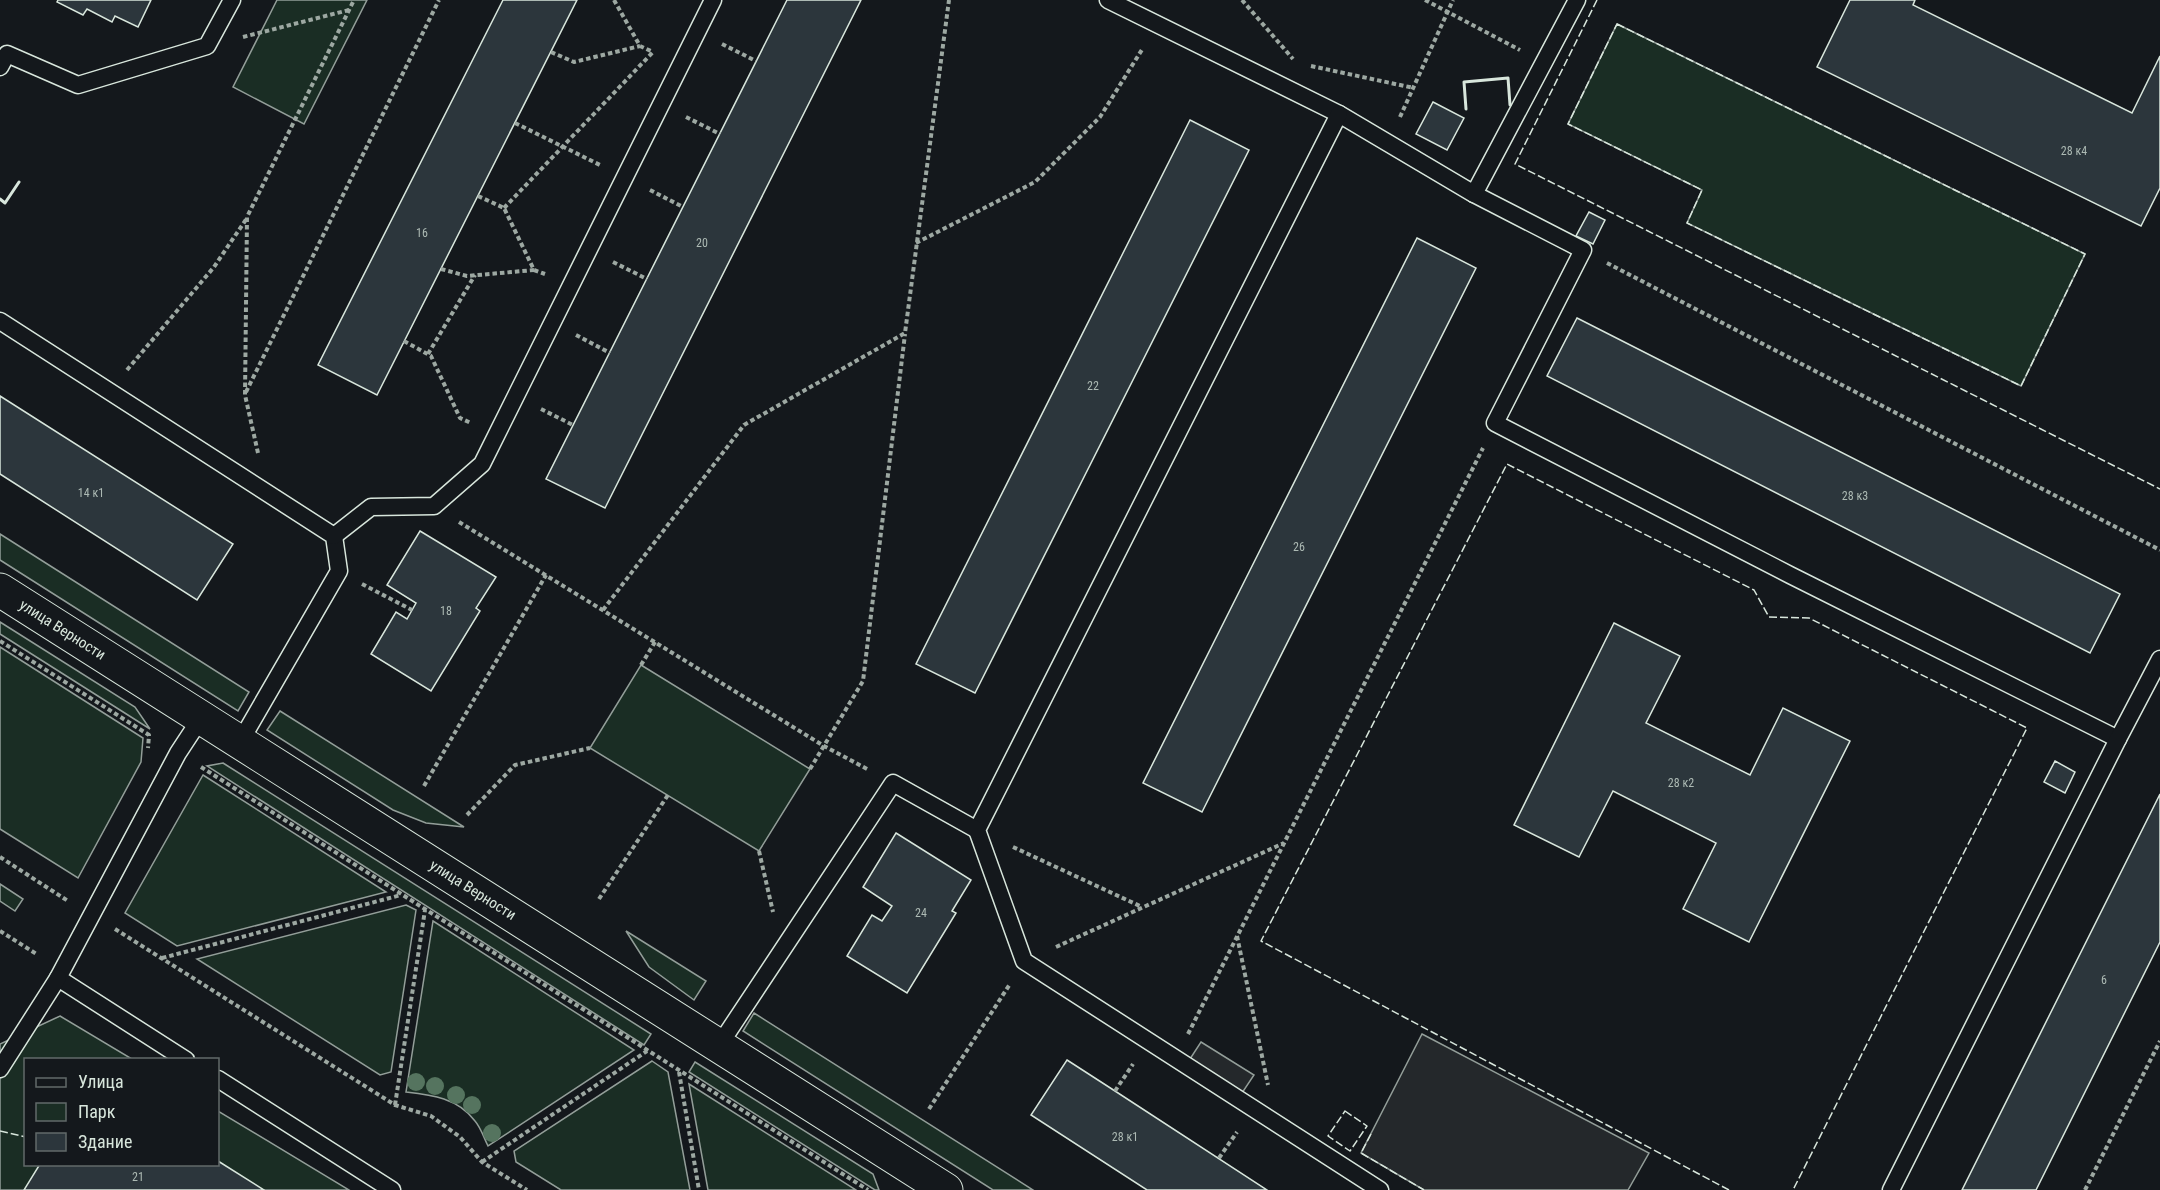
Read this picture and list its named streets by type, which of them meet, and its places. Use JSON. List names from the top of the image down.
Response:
{
  "streets": {
    "street": ["улица Верности"]
  },
  "house_numbers": [
    "28 к4",
    "16",
    "20",
    "22",
    "14 к1",
    "28 к3",
    "26",
    "18",
    "28 к2",
    "24",
    "6",
    "28 к1",
    "21"
  ],
  "legend": ["Улица", "Парк", "Здание"]
}
